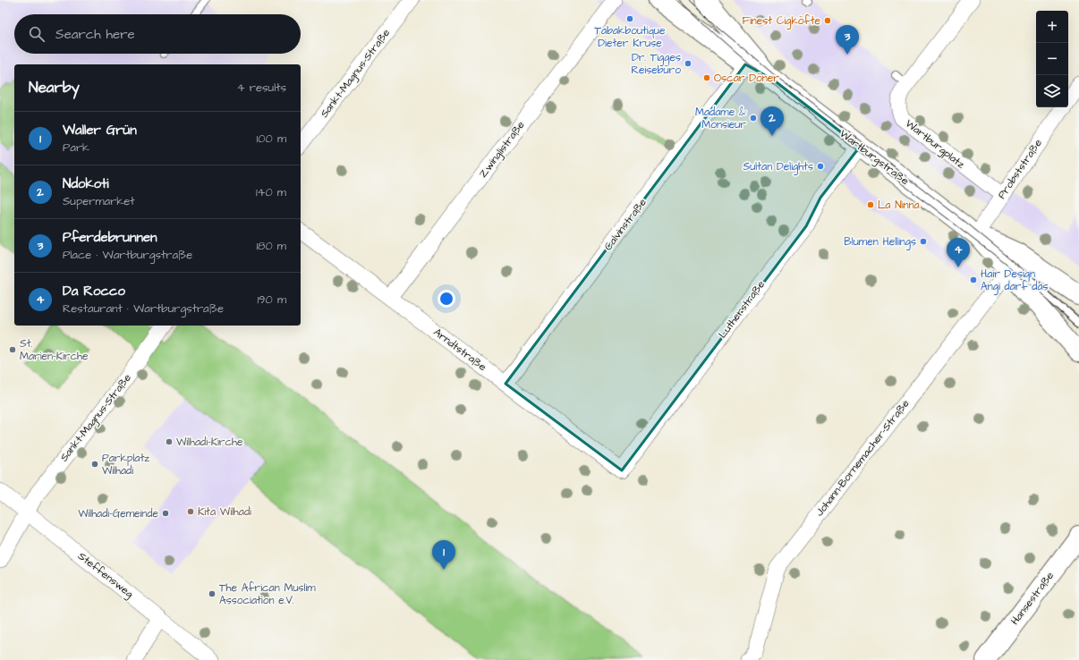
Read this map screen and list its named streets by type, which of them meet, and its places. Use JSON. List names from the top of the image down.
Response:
{
  "streets": {
    "street": [
      "Sankt-Magnus-Straße",
      "Wartburgplatz",
      "Zwinglistraße",
      "Wartburgstraße",
      "Probststraße",
      "Calvinstraße",
      "Lutherstraße",
      "Arndtstraße",
      "Johann-Bornemacher-Straße",
      "Steffensweg",
      "Hansestraße"
    ]
  },
  "crossings": [
    ["Sankt-Magnus-Straße", "Steffensweg"],
    ["Wartburgplatz", "Probststraße"],
    ["Zwinglistraße", "Arndtstraße"],
    ["Wartburgstraße", "Probststraße"],
    ["Wartburgstraße", "Calvinstraße"],
    ["Wartburgstraße", "Lutherstraße"],
    ["Wartburgstraße", "Johann-Bornemacher-Straße"],
    ["Calvinstraße", "Arndtstraße"],
    ["Lutherstraße", "Arndtstraße"]
  ],
  "places": [
    "Tabakboutique Dieter Kruse",
    "Finest Cigköfte",
    "Dr. Tigges Reisebüro",
    "Oscar Döner",
    "Madame & Monsieur",
    "Sultan Delights",
    "La Ninna",
    "Blumen Hellings",
    "Hair Design Angi darf das",
    "St. Marien-Kirche",
    "Wilhadi-Kirche",
    "Parkplatz Wilhadi",
    "Kita Wilhadi",
    "Wilhadi-Gemeinde",
    "The African Muslim Association e.V."
  ],
  "page": {
    "map_buttons": ["+", "−"],
    "search": "Search here",
    "pins": [
      "3",
      "2",
      "4",
      "1"
    ],
    "heading": ["Nearby", "4 results"],
    "list": [
      {
        "mark": "1",
        "name": "Waller Grün",
        "note": "Park",
        "value": "100 m"
      },
      {
        "mark": "2",
        "name": "Ndokoti",
        "note": "Supermarket",
        "value": "140 m"
      },
      {
        "mark": "3",
        "name": "Pferdebrunnen",
        "note": "Place · Wartburgstraße",
        "value": "180 m"
      },
      {
        "mark": "4",
        "name": "Da Rocco",
        "note": "Restaurant · Wartburgstraße",
        "value": "190 m"
      }
    ]
  }
}
